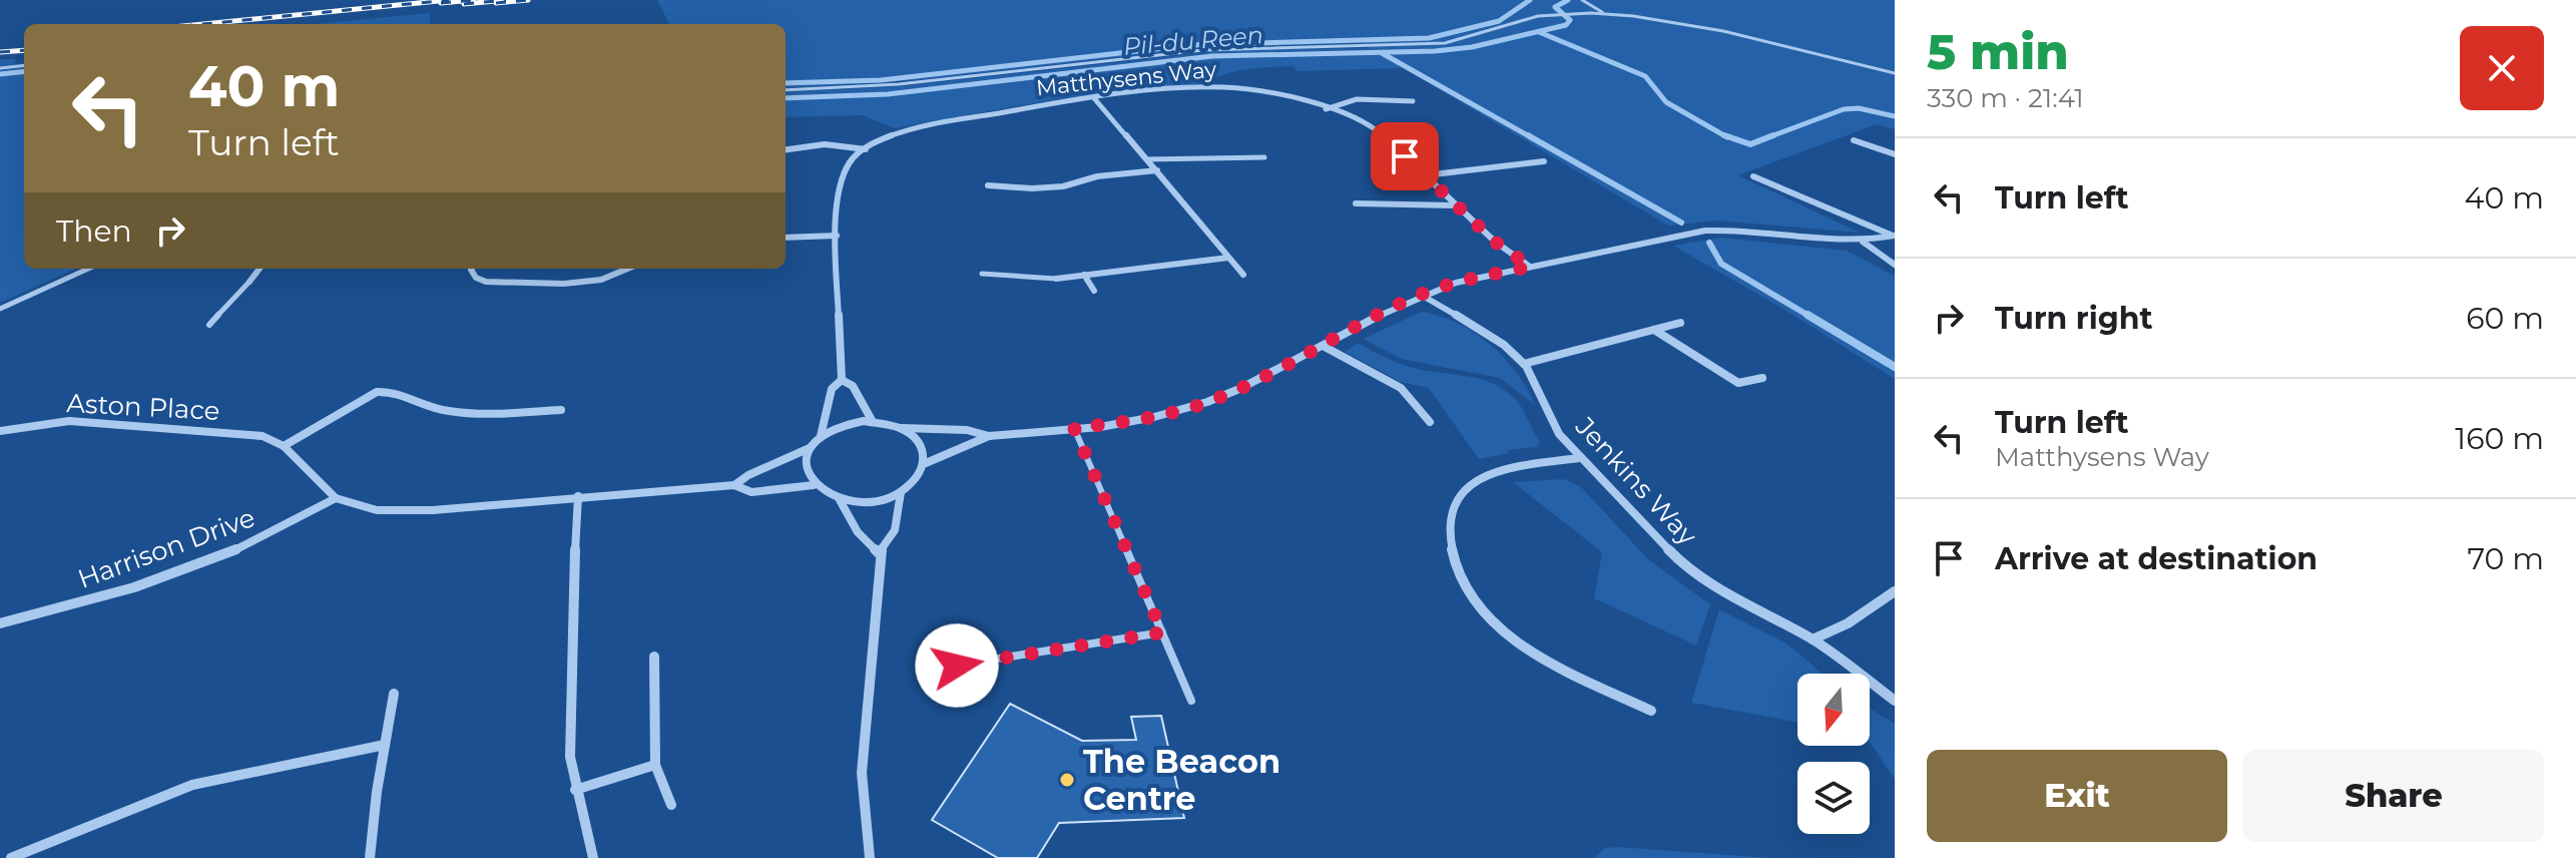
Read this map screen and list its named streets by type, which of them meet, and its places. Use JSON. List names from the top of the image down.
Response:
{
  "streets": {
    "street": [
      "Matthysens Way",
      "Aston Place",
      "Jenkins Way",
      "Harrison Drive"
    ]
  },
  "crossings": [
    ["Aston Place", "Harrison Drive"]
  ],
  "water": ["Pil-du Reen"],
  "places": ["The Beacon Centre"],
  "north": "bottom",
  "page": {
    "heading": ["5 min", "330 m · 21:41"],
    "turn": ["40 m", "Turn left"],
    "list": [
      {
        "name": "Turn left",
        "value": "40 m"
      },
      {
        "name": "Turn right",
        "value": "60 m"
      },
      {
        "name": "Turn left",
        "note": "Matthysens Way",
        "value": "160 m"
      },
      {
        "name": "Arrive at destination",
        "value": "70 m"
      }
    ],
    "then": "Then",
    "buttons": ["Exit", "Share"]
  }
}
